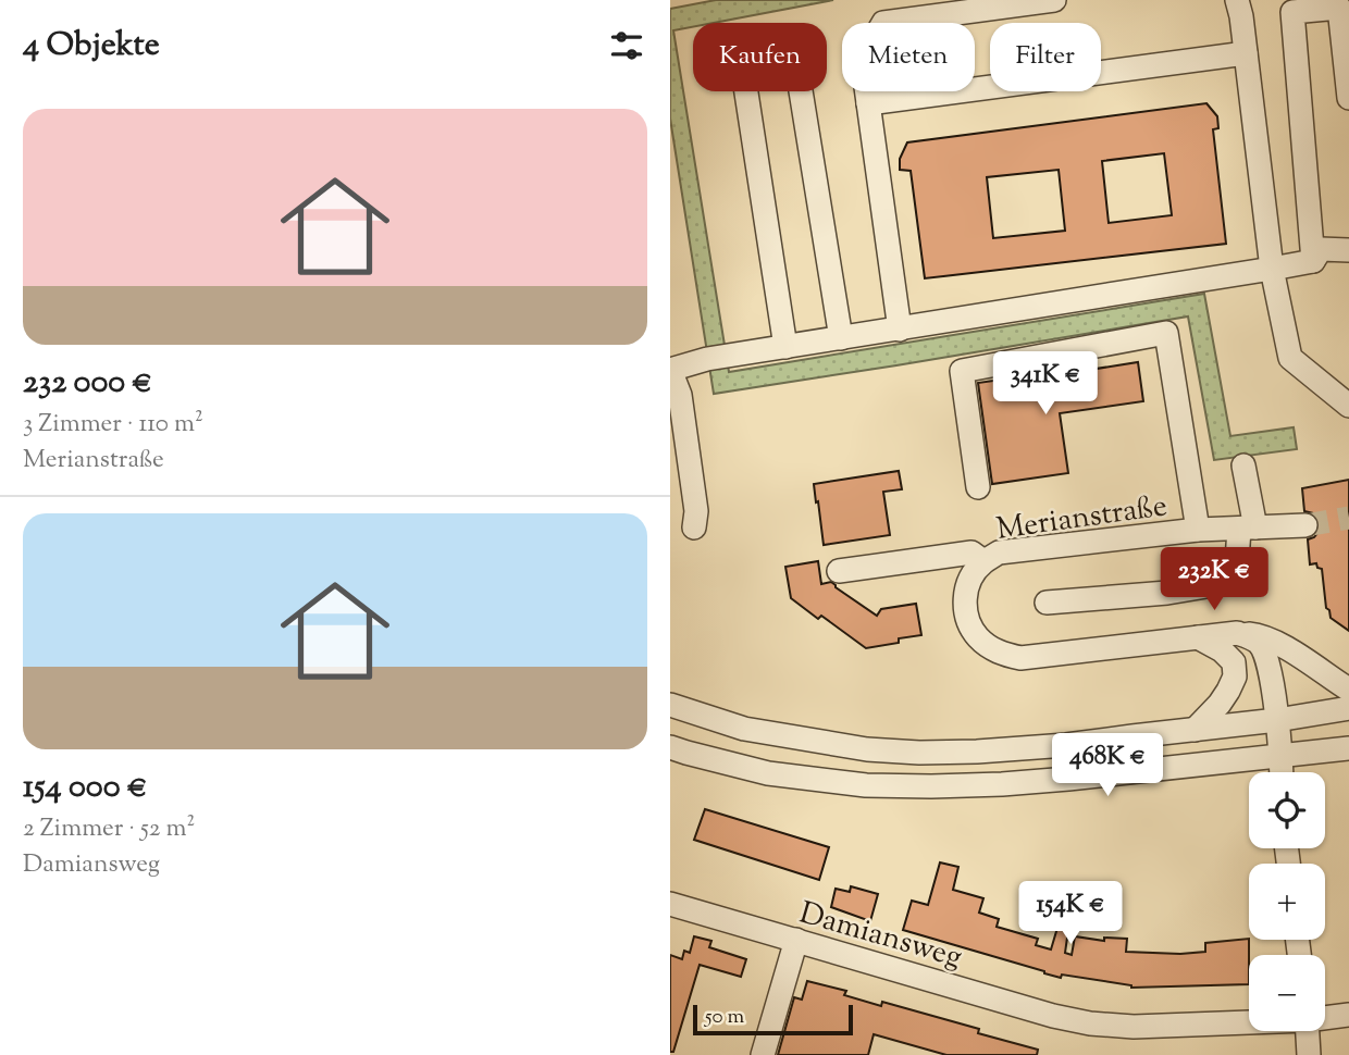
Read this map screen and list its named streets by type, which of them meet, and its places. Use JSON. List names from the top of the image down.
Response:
{
  "streets": {
    "street": ["Merianstraße", "Damiansweg"]
  },
  "scale_bar": "50 m",
  "page": {
    "heading": "4 Objekte",
    "chip": ["Kaufen", "Mieten", "Filter"],
    "list": [
      {
        "name": "232 000 €",
        "note": "3 Zimmer · 110 m² · Merianstraße"
      },
      {
        "name": "154 000 €",
        "note": "2 Zimmer · 52 m² · Damiansweg"
      }
    ],
    "price": [
      "341K €",
      "232K €",
      "468K €",
      "154K €"
    ],
    "map_buttons": ["+", "−"],
    "scale": "50 m"
  }
}
